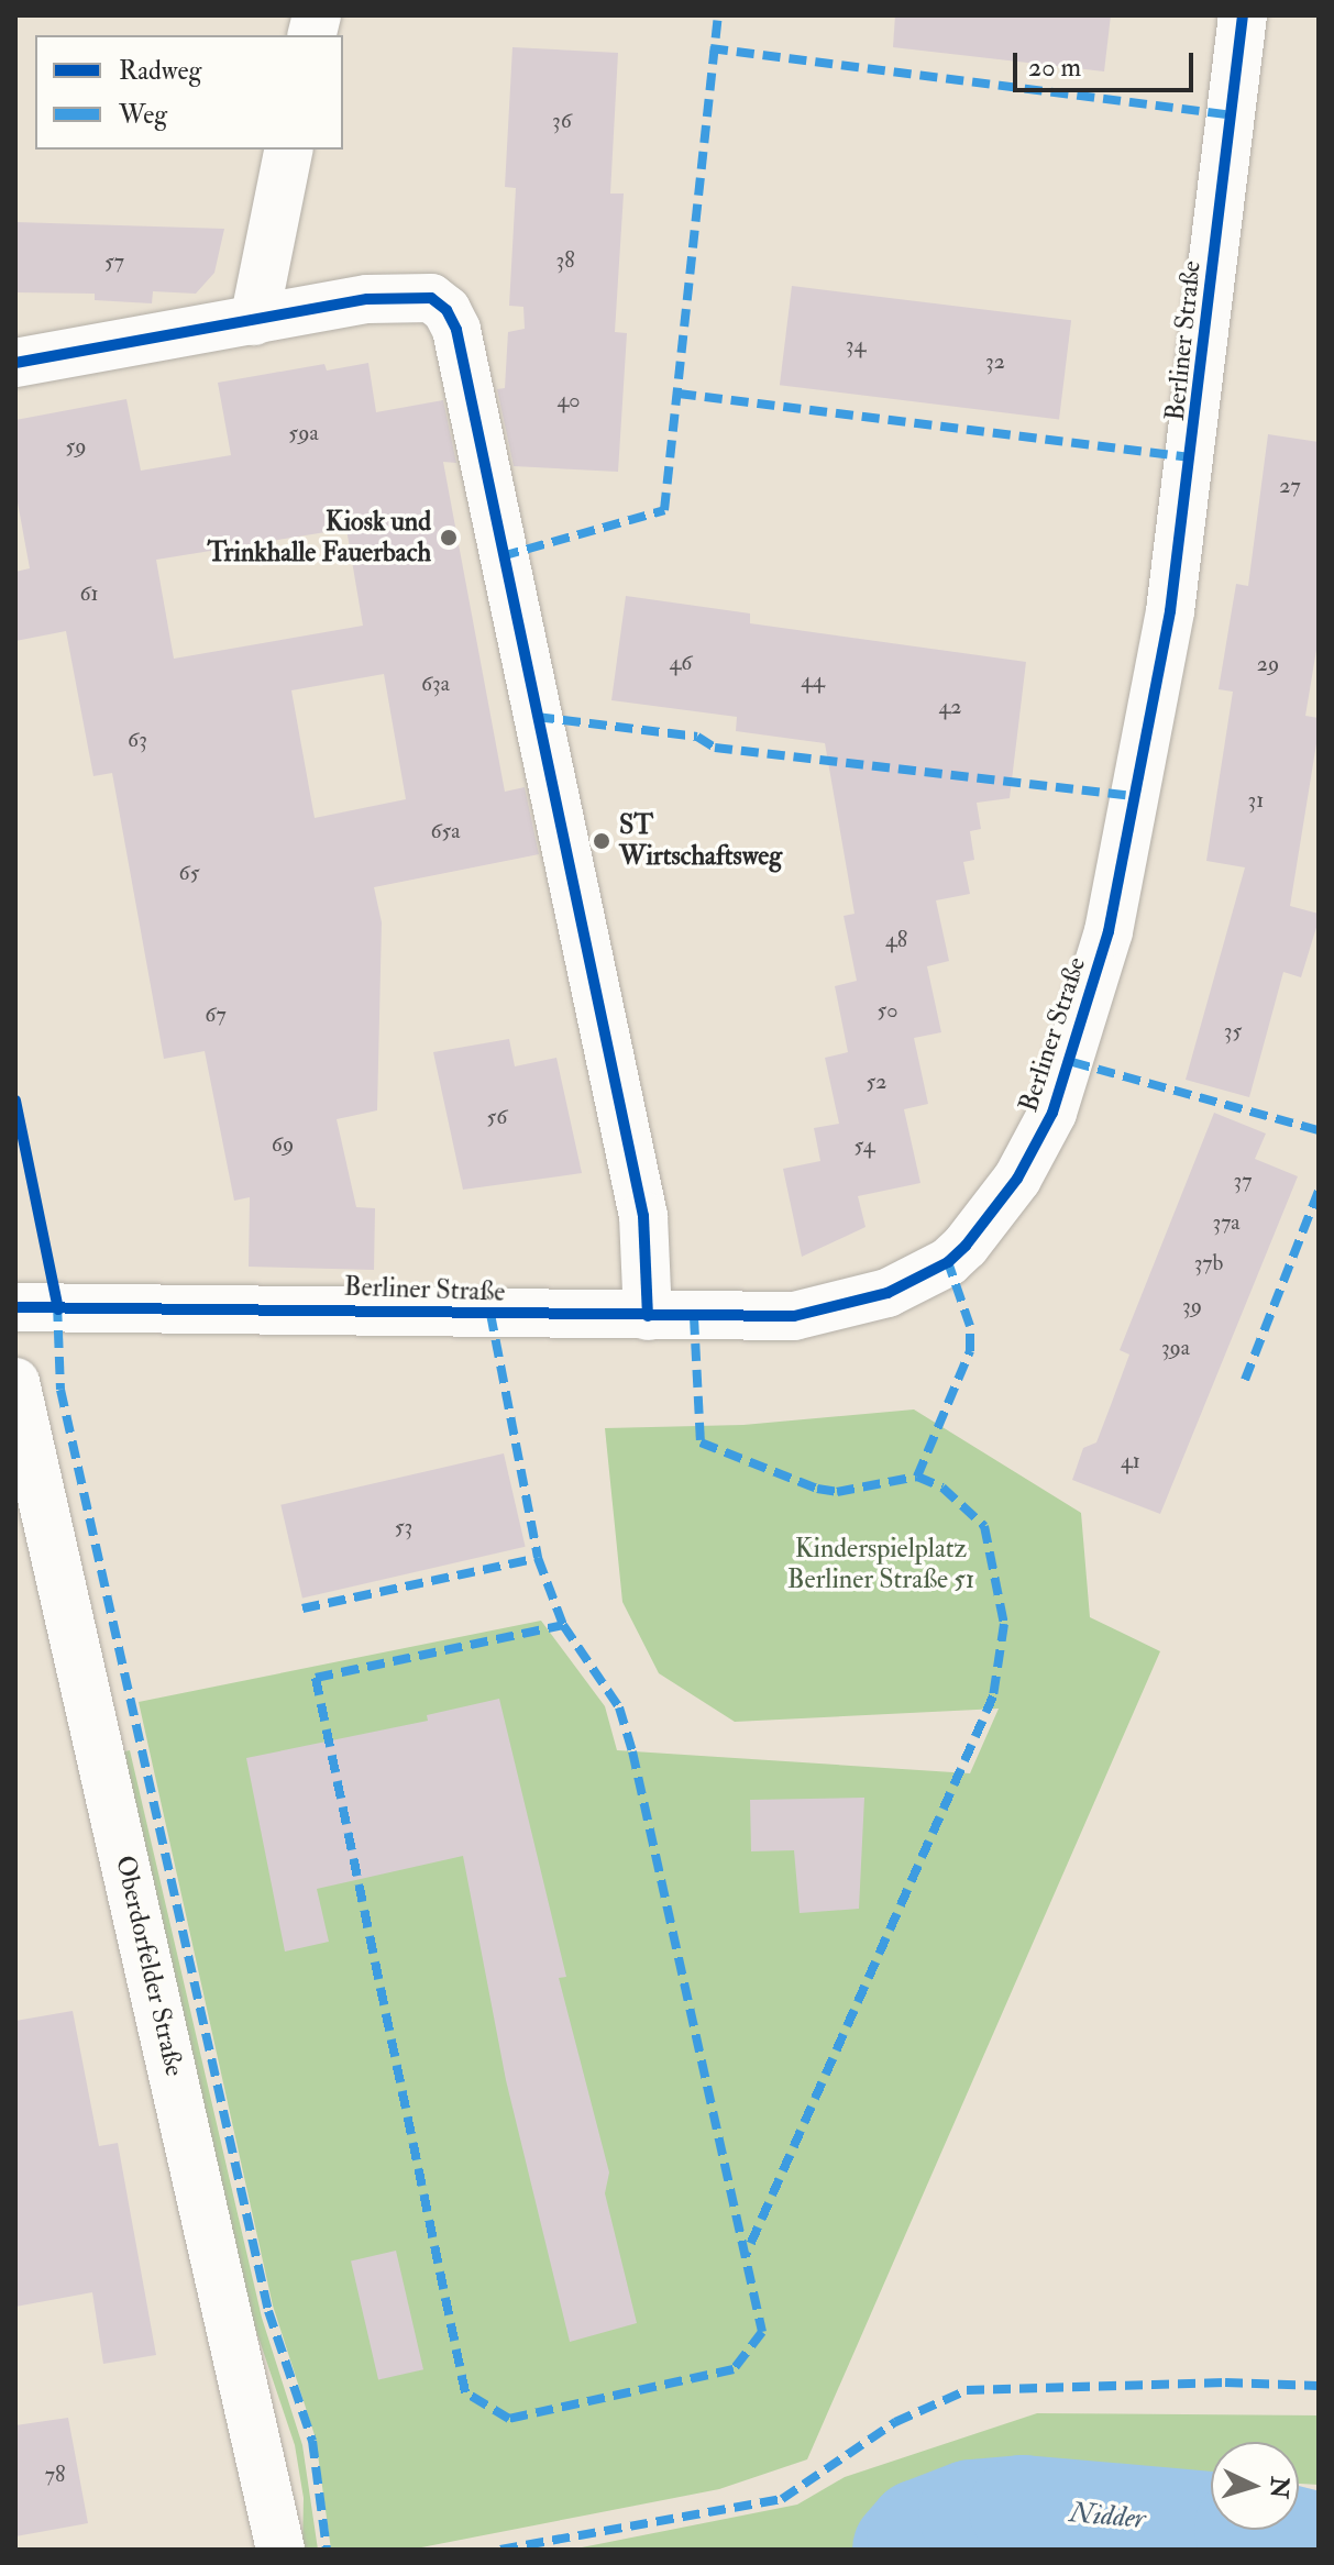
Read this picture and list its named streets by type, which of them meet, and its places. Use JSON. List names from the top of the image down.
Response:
{
  "streets": {
    "street": ["Berliner Straße", "Oberdorfelder Straße"]
  },
  "water": ["Nidder"],
  "parks": ["Kinderspielplatz Berliner Straße 51"],
  "places": ["Kiosk und Trinkhalle Fauerbach", "ST Wirtschaftsweg"],
  "house_numbers": [
    "36",
    "38",
    "57",
    "34",
    "32",
    "40",
    "59a",
    "59",
    "27",
    "61",
    "46",
    "29",
    "44",
    "63a",
    "42",
    "63",
    "31",
    "65a",
    "65",
    "48",
    "50",
    "67",
    "35",
    "52",
    "56",
    "69",
    "54",
    "37",
    "37a",
    "37b",
    "39",
    "39a",
    "41",
    "53",
    "78"
  ],
  "legend": ["Radweg", "Weg"],
  "scale_bar": "20 m",
  "north": "right"
}
